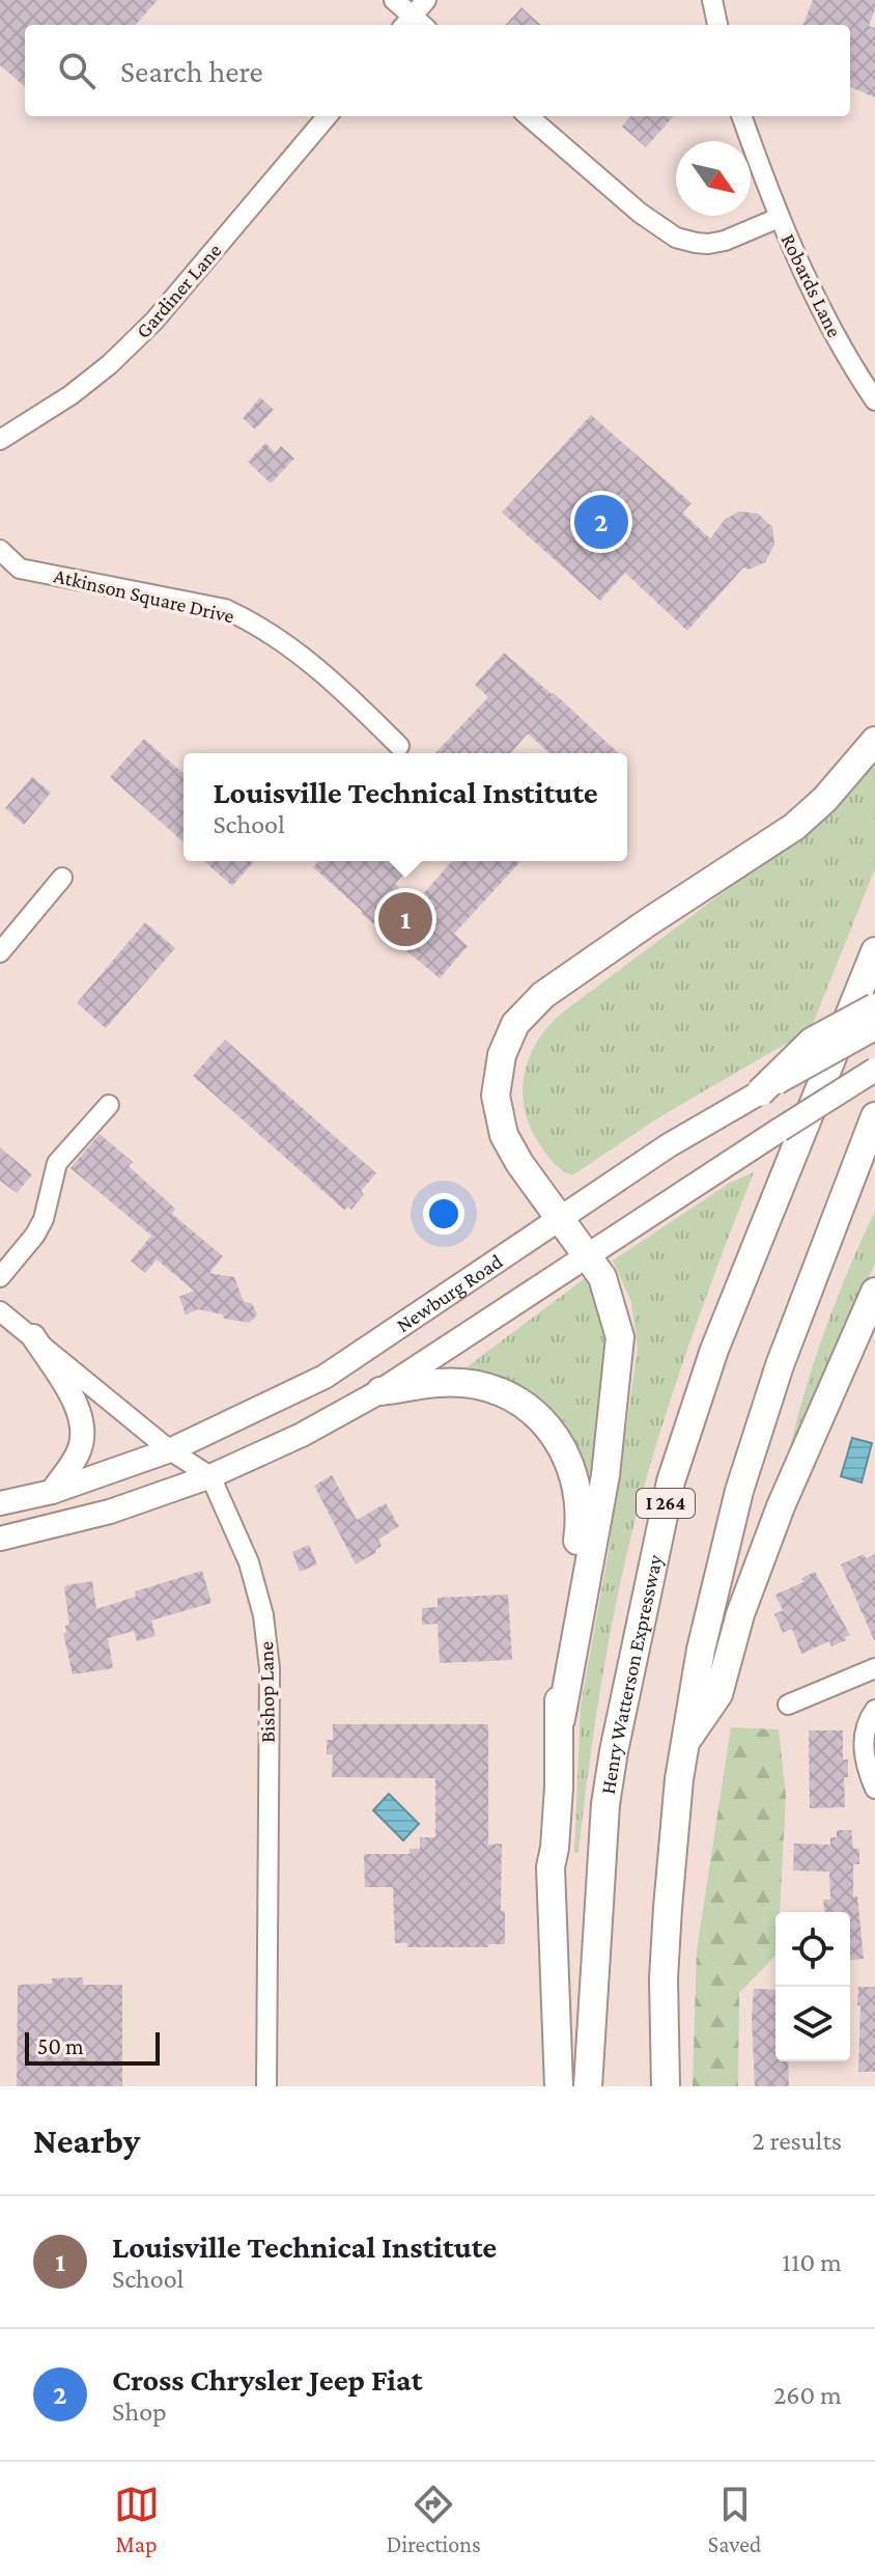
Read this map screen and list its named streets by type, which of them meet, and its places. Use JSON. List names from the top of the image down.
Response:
{
  "streets": {
    "highway": ["I 264", "Henry Watterson Expressway"],
    "main road": ["Newburg Road"],
    "street": [
      "Robards Lane",
      "Gardiner Lane",
      "Atkinson Square Drive",
      "Bishop Lane"
    ]
  },
  "crossings": [
    ["Newburg Road", "Bishop Lane"]
  ],
  "scale_bar": "50 m",
  "north": "bottom right",
  "page": {
    "search": "Search here",
    "pins": ["2", "1"],
    "popup": ["Louisville Technical Institute", "School"],
    "scale": "50 m",
    "heading": ["Nearby", "2 results"],
    "list": [
      {
        "mark": "1",
        "name": "Louisville Technical Institute",
        "note": "School",
        "value": "110 m"
      },
      {
        "mark": "2",
        "name": "Cross Chrysler Jeep Fiat",
        "note": "Shop",
        "value": "260 m"
      }
    ],
    "nav": ["Map", "Directions", "Saved"]
  }
}
